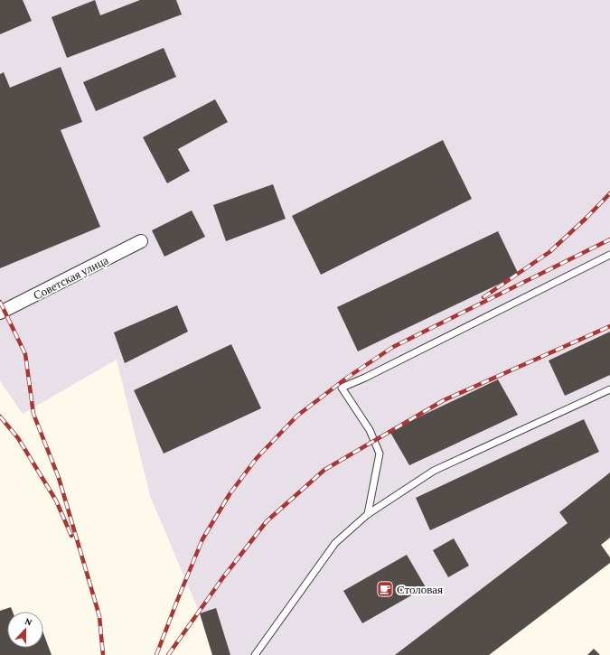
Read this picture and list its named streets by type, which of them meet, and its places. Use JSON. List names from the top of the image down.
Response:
{
  "streets": {
    "street": ["Советская улица"]
  },
  "places": {
    "cafe": ["Столовая"]
  },
  "north": "top"
}
